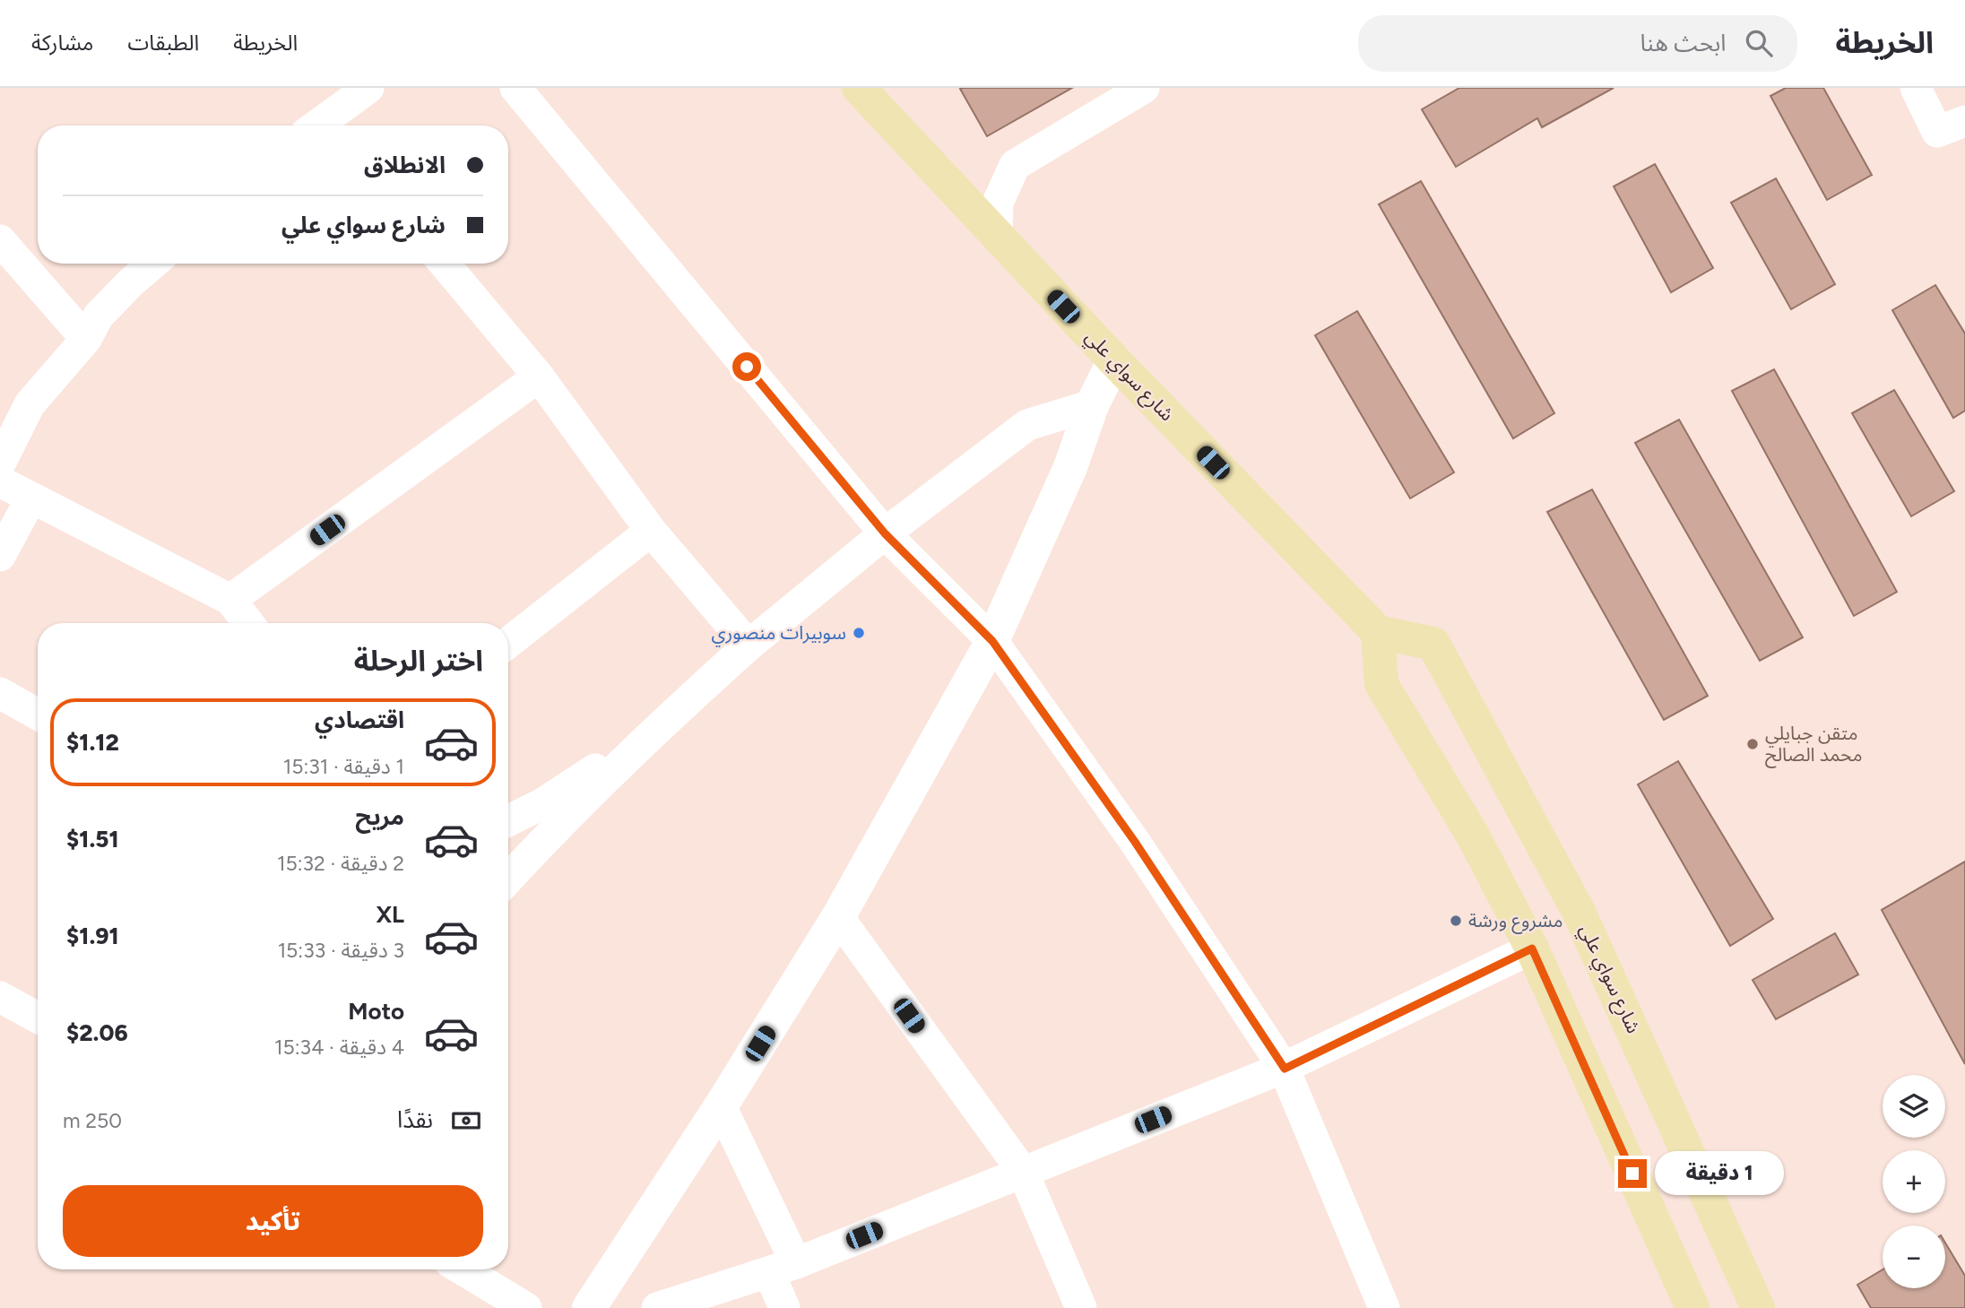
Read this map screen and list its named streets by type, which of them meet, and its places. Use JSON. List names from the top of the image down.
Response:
{
  "streets": {
    "main road": ["شارع سواي علي"]
  },
  "places": ["سوبيرات منصوري", "متقن جبايلي محمد الصالح", "مشروع ورشة"],
  "page": {
    "header": "الخريطة",
    "search": "ابحث هنا",
    "nav": ["الخريطة", "الطبقات", "مشاركة"],
    "banner": ["الانطلاق", "شارع سواي علي"],
    "heading": "اختر الرحلة",
    "list": [
      {
        "name": "اقتصادي",
        "note": "1 دقيقة · 15:31",
        "value": "$1.12"
      },
      {
        "name": "مريح",
        "note": "2 دقيقة · 15:32",
        "value": "$1.51"
      },
      {
        "name": "XL",
        "note": "3 دقيقة · 15:33",
        "value": "$1.91"
      },
      {
        "name": "Moto",
        "note": "4 دقيقة · 15:34",
        "value": "$2.06"
      }
    ],
    "map_buttons": ["+", "−"],
    "pay": ["نقدًا", "250 m"],
    "bubble": "1 دقيقة",
    "buttons": "تأكيد"
  }
}
